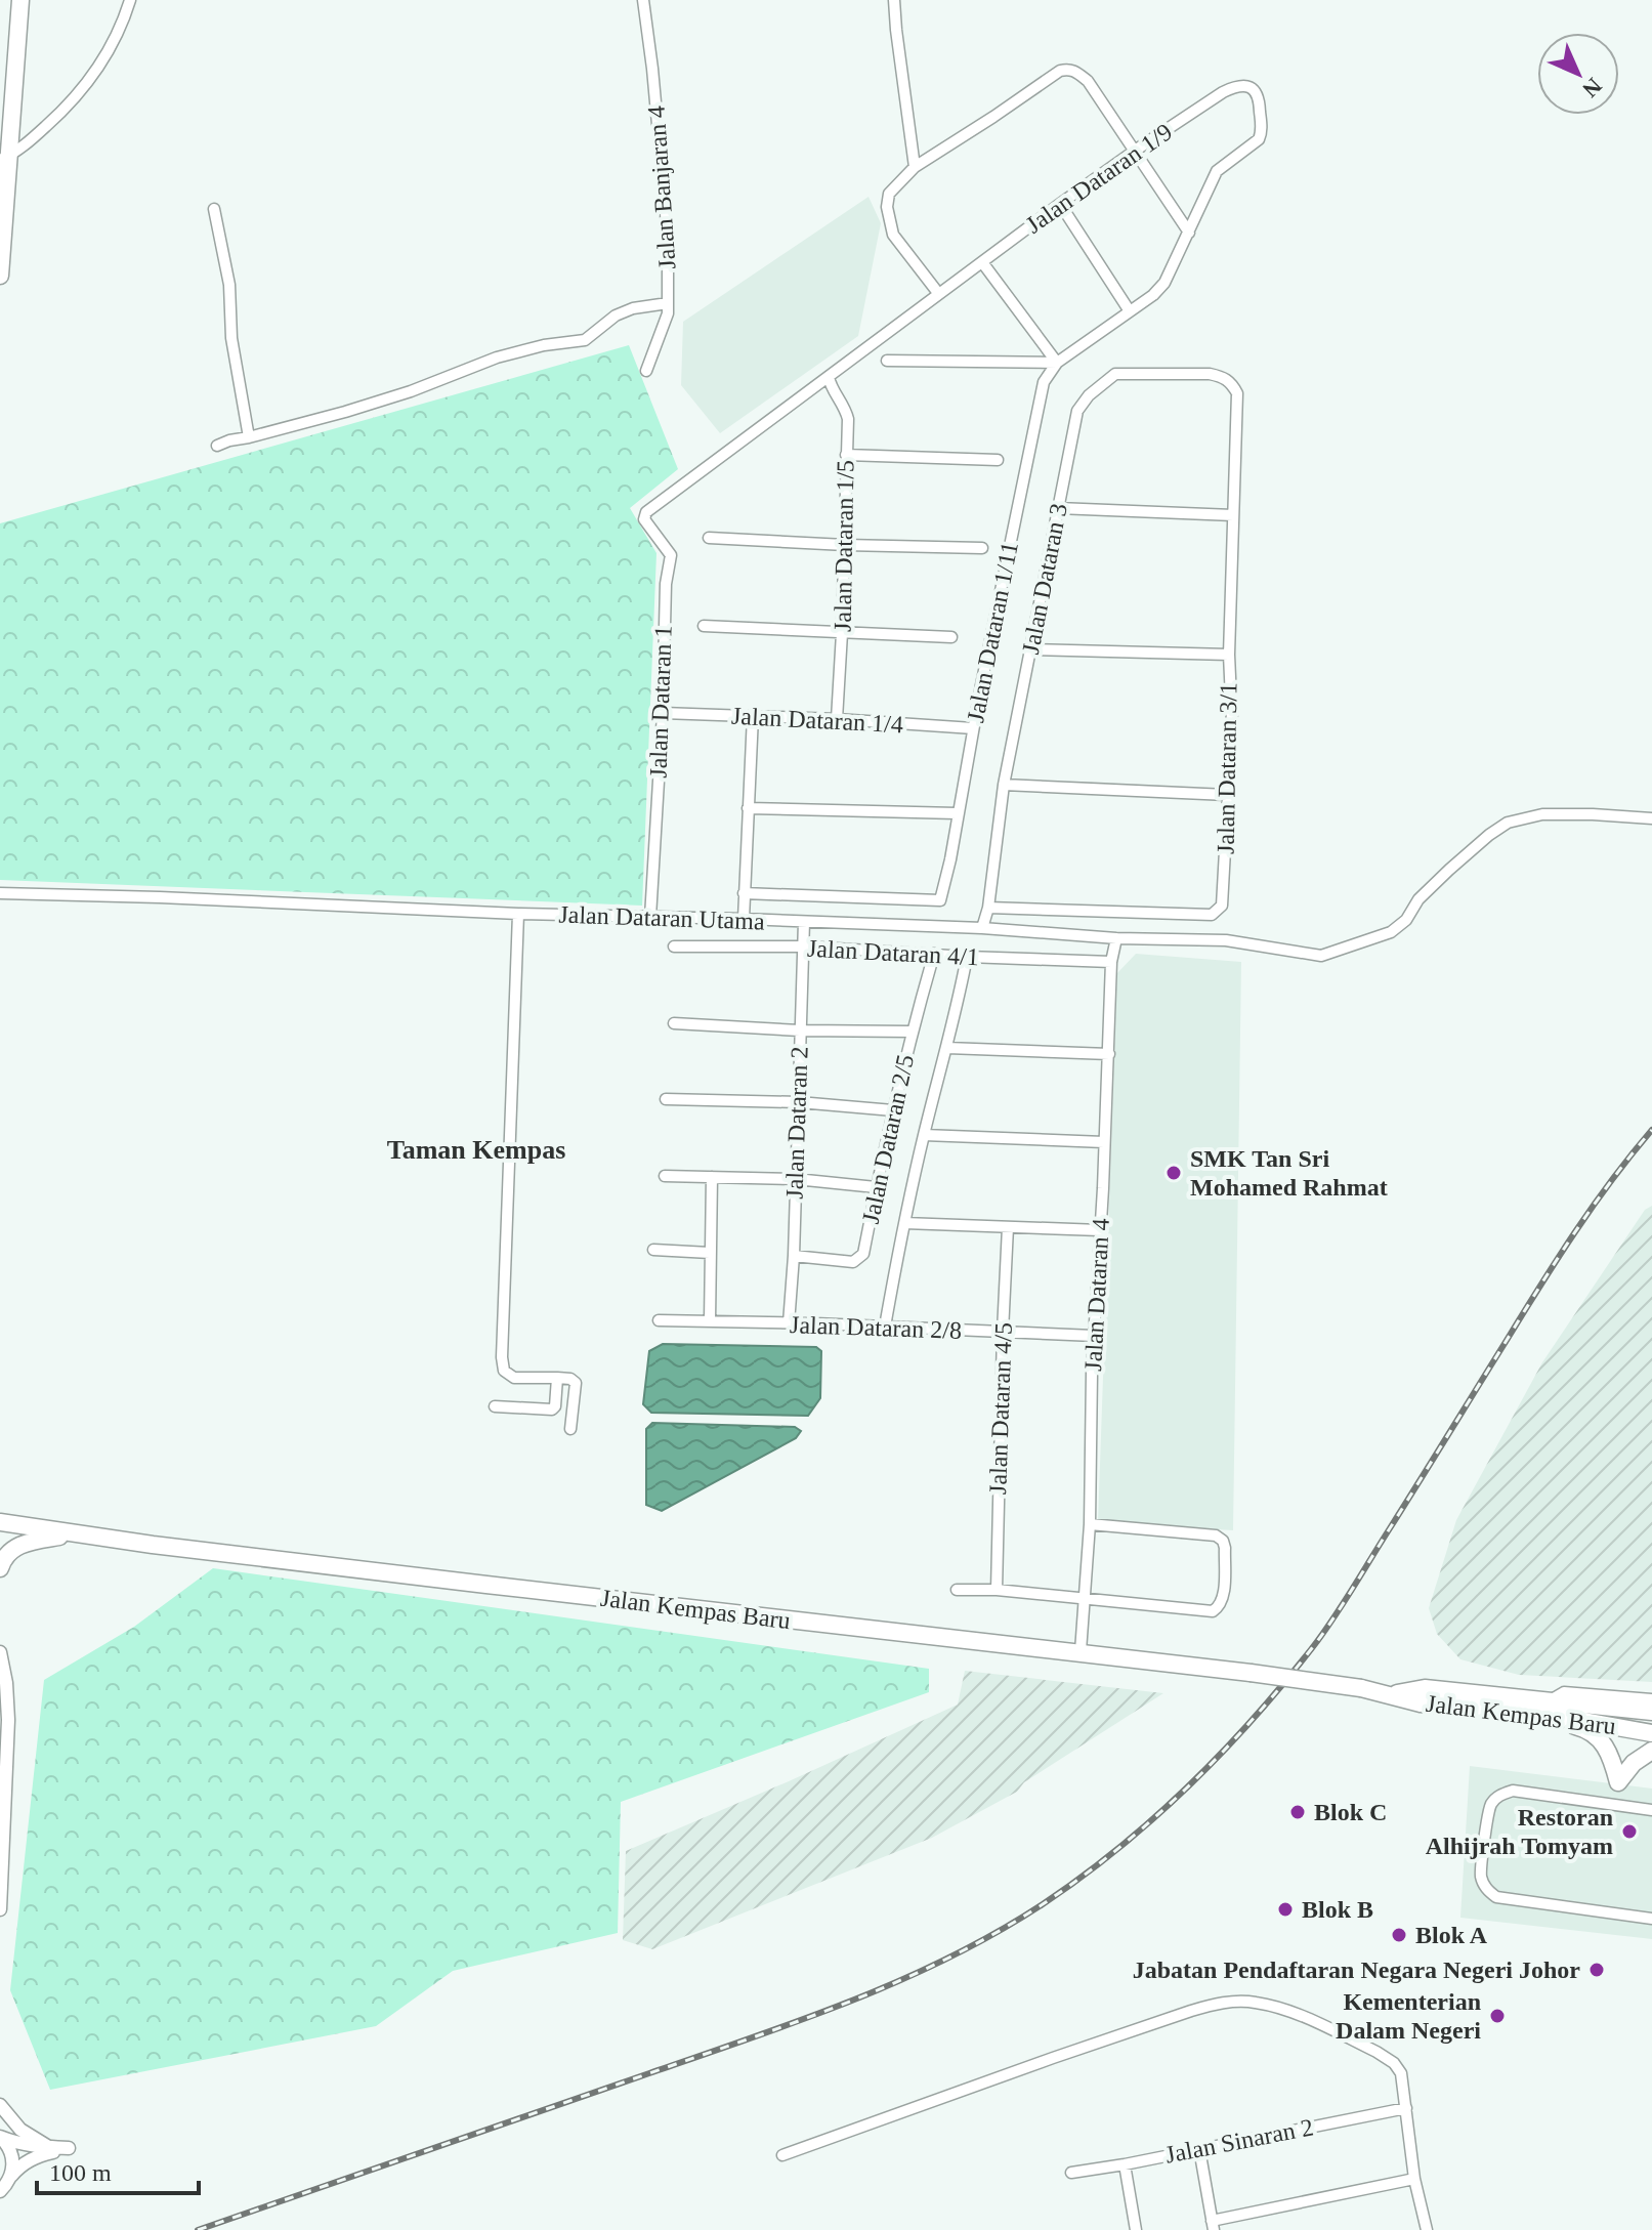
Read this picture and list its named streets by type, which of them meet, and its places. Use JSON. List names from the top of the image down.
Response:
{
  "streets": {
    "main road": ["Jalan Kempas Baru"],
    "street": [
      "Jalan Dataran 1/9",
      "Jalan Banjaran 4",
      "Jalan Dataran 1/5",
      "Jalan Dataran 3",
      "Jalan Dataran 1/11",
      "Jalan Dataran 1",
      "Jalan Dataran 1/4",
      "Jalan Dataran 3/1",
      "Jalan Dataran Utama",
      "Jalan Dataran 4/1",
      "Jalan Dataran 2",
      "Jalan Dataran 2/5",
      "Jalan Dataran 4",
      "Jalan Dataran 2/8",
      "Jalan Dataran 4/5",
      "Jalan Sinaran 2"
    ]
  },
  "crossings": [
    ["Jalan Dataran 1/9", "Jalan Dataran 1/5"],
    ["Jalan Dataran 1/9", "Jalan Dataran 1/11"],
    ["Jalan Dataran 1/9", "Jalan Dataran 1"],
    ["Jalan Dataran 1/5", "Jalan Dataran 1/4"],
    ["Jalan Dataran 3", "Jalan Dataran 3/1"],
    ["Jalan Dataran 3", "Jalan Dataran Utama"],
    ["Jalan Dataran 1/11", "Jalan Dataran 1/4"],
    ["Jalan Dataran 1", "Jalan Dataran 1/4"],
    ["Jalan Dataran 1", "Jalan Dataran Utama"],
    ["Jalan Dataran Utama", "Jalan Dataran 2"],
    ["Jalan Dataran Utama", "Jalan Dataran 4"],
    ["Jalan Dataran 4/1", "Jalan Dataran 2"],
    ["Jalan Dataran 4/1", "Jalan Dataran 2/5"],
    ["Jalan Dataran 4/1", "Jalan Dataran 4"],
    ["Jalan Dataran 2", "Jalan Dataran 2/5"],
    ["Jalan Dataran 2", "Jalan Dataran 2/8"],
    ["Jalan Dataran 4", "Jalan Dataran 2/8"],
    ["Jalan Dataran 4", "Jalan Kempas Baru"],
    ["Jalan Dataran 2/8", "Jalan Dataran 4/5"]
  ],
  "districts": ["Taman Kempas"],
  "places": [
    "SMK Tan Sri Mohamed Rahmat",
    "Blok C",
    "Restoran Alhijrah Tomyam",
    "Blok B",
    "Blok A",
    "Jabatan Pendaftaran Negara Negeri Johor",
    "Kementerian Dalam Negeri"
  ],
  "scale_bar": "100 m",
  "north": "bottom right"
}
